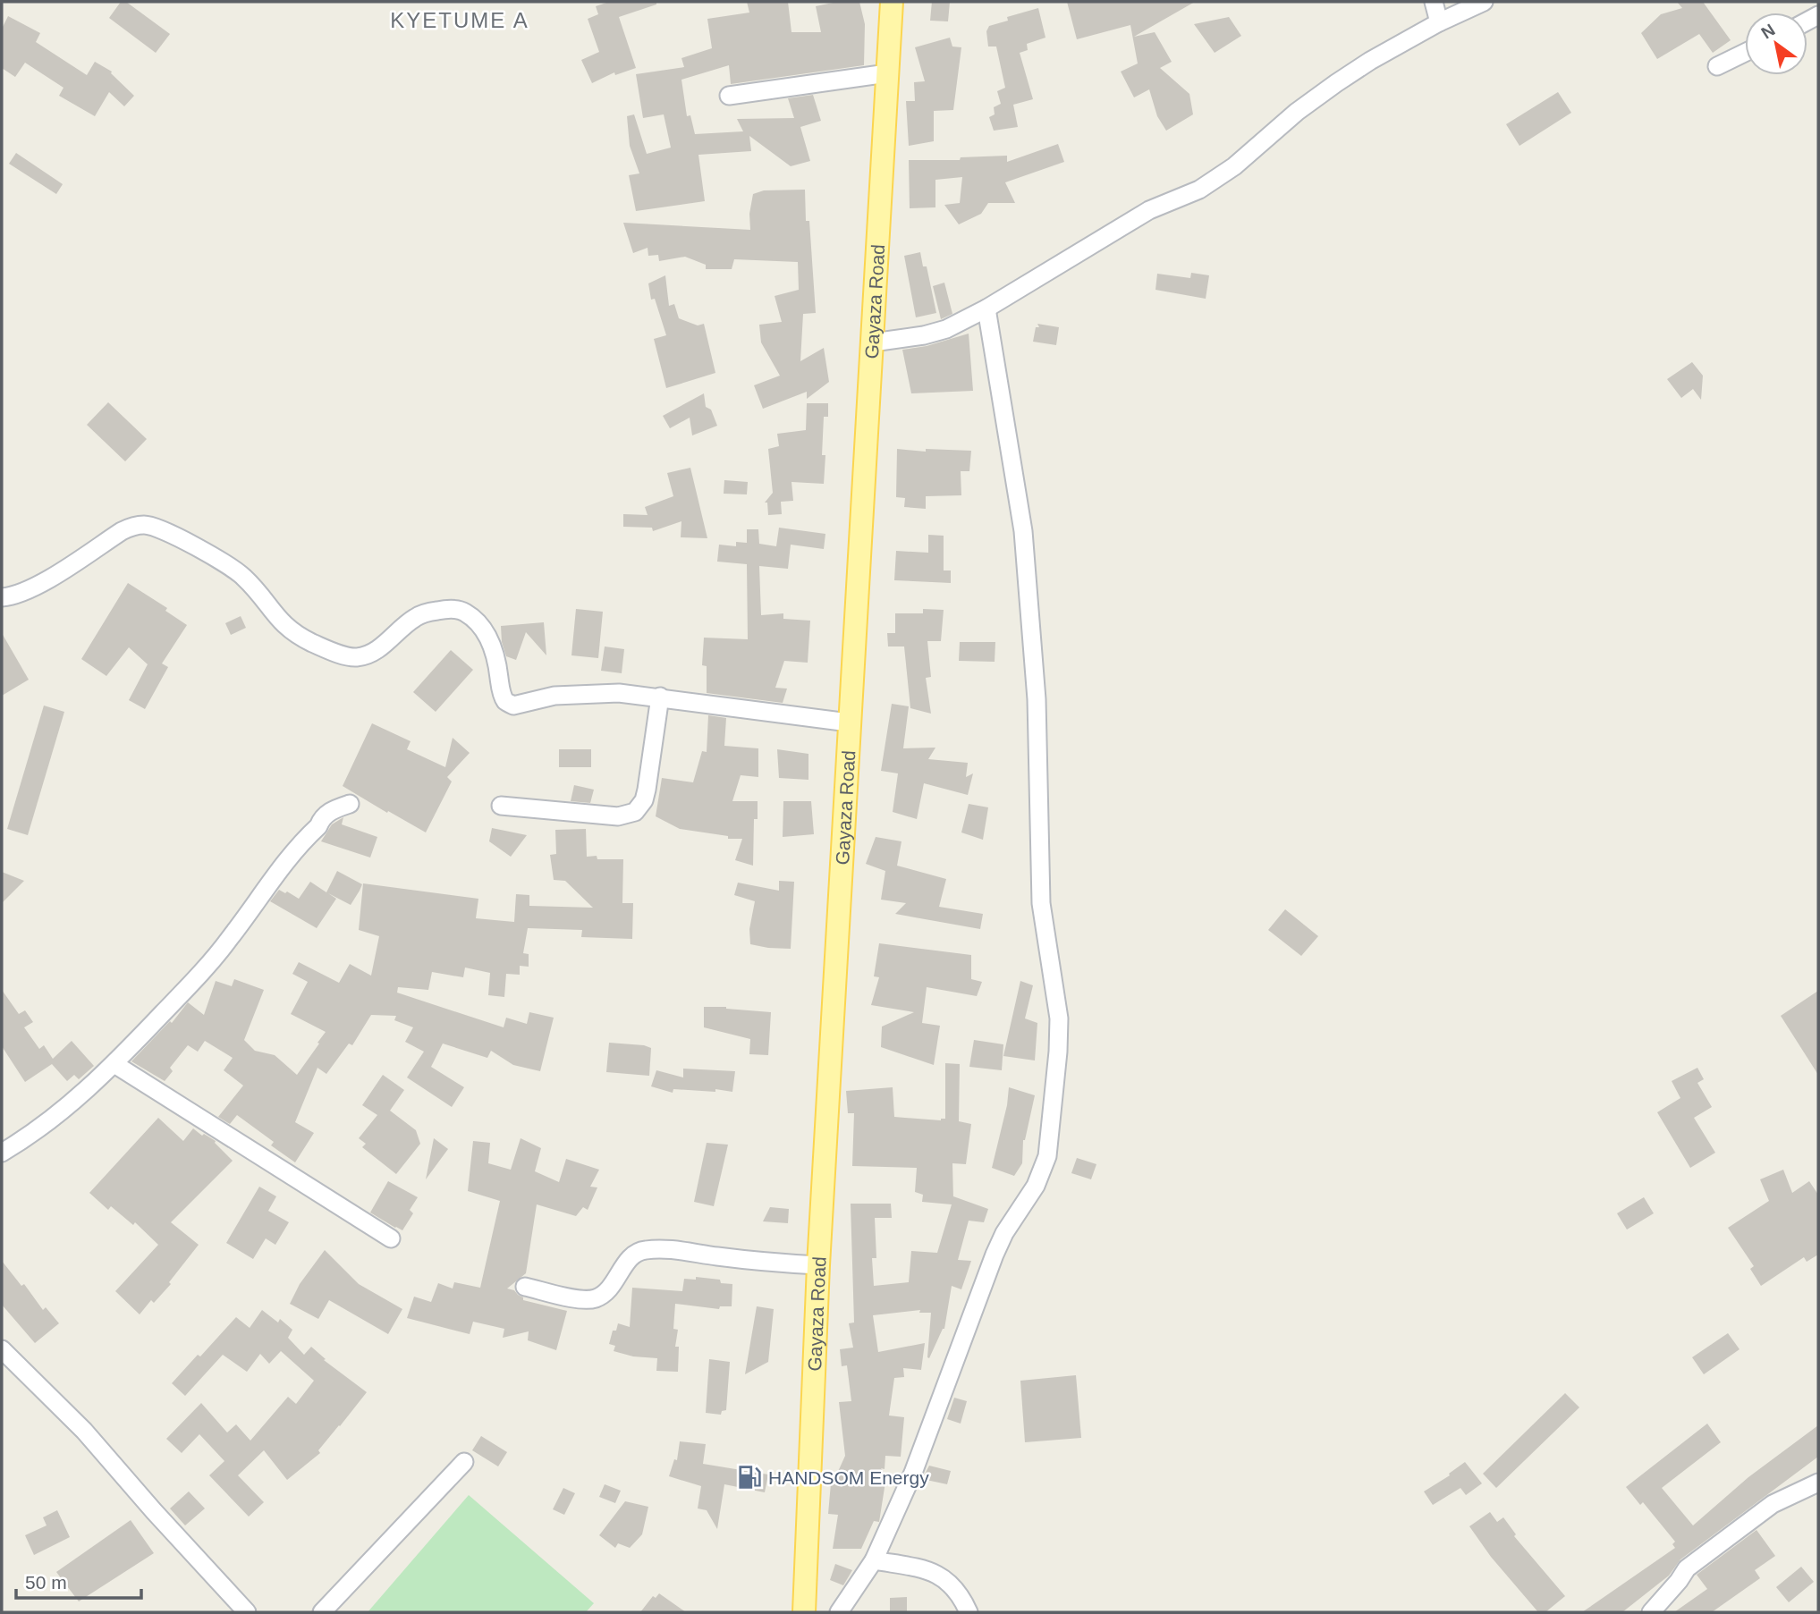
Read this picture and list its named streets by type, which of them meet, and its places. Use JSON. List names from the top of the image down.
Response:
{
  "streets": {
    "main road": ["Gayaza Road"]
  },
  "districts": ["KYETUME A"],
  "places": {
    "fuel station": ["HANDSOM Energy"]
  },
  "scale_bar": "50 m",
  "north": "top left"
}
